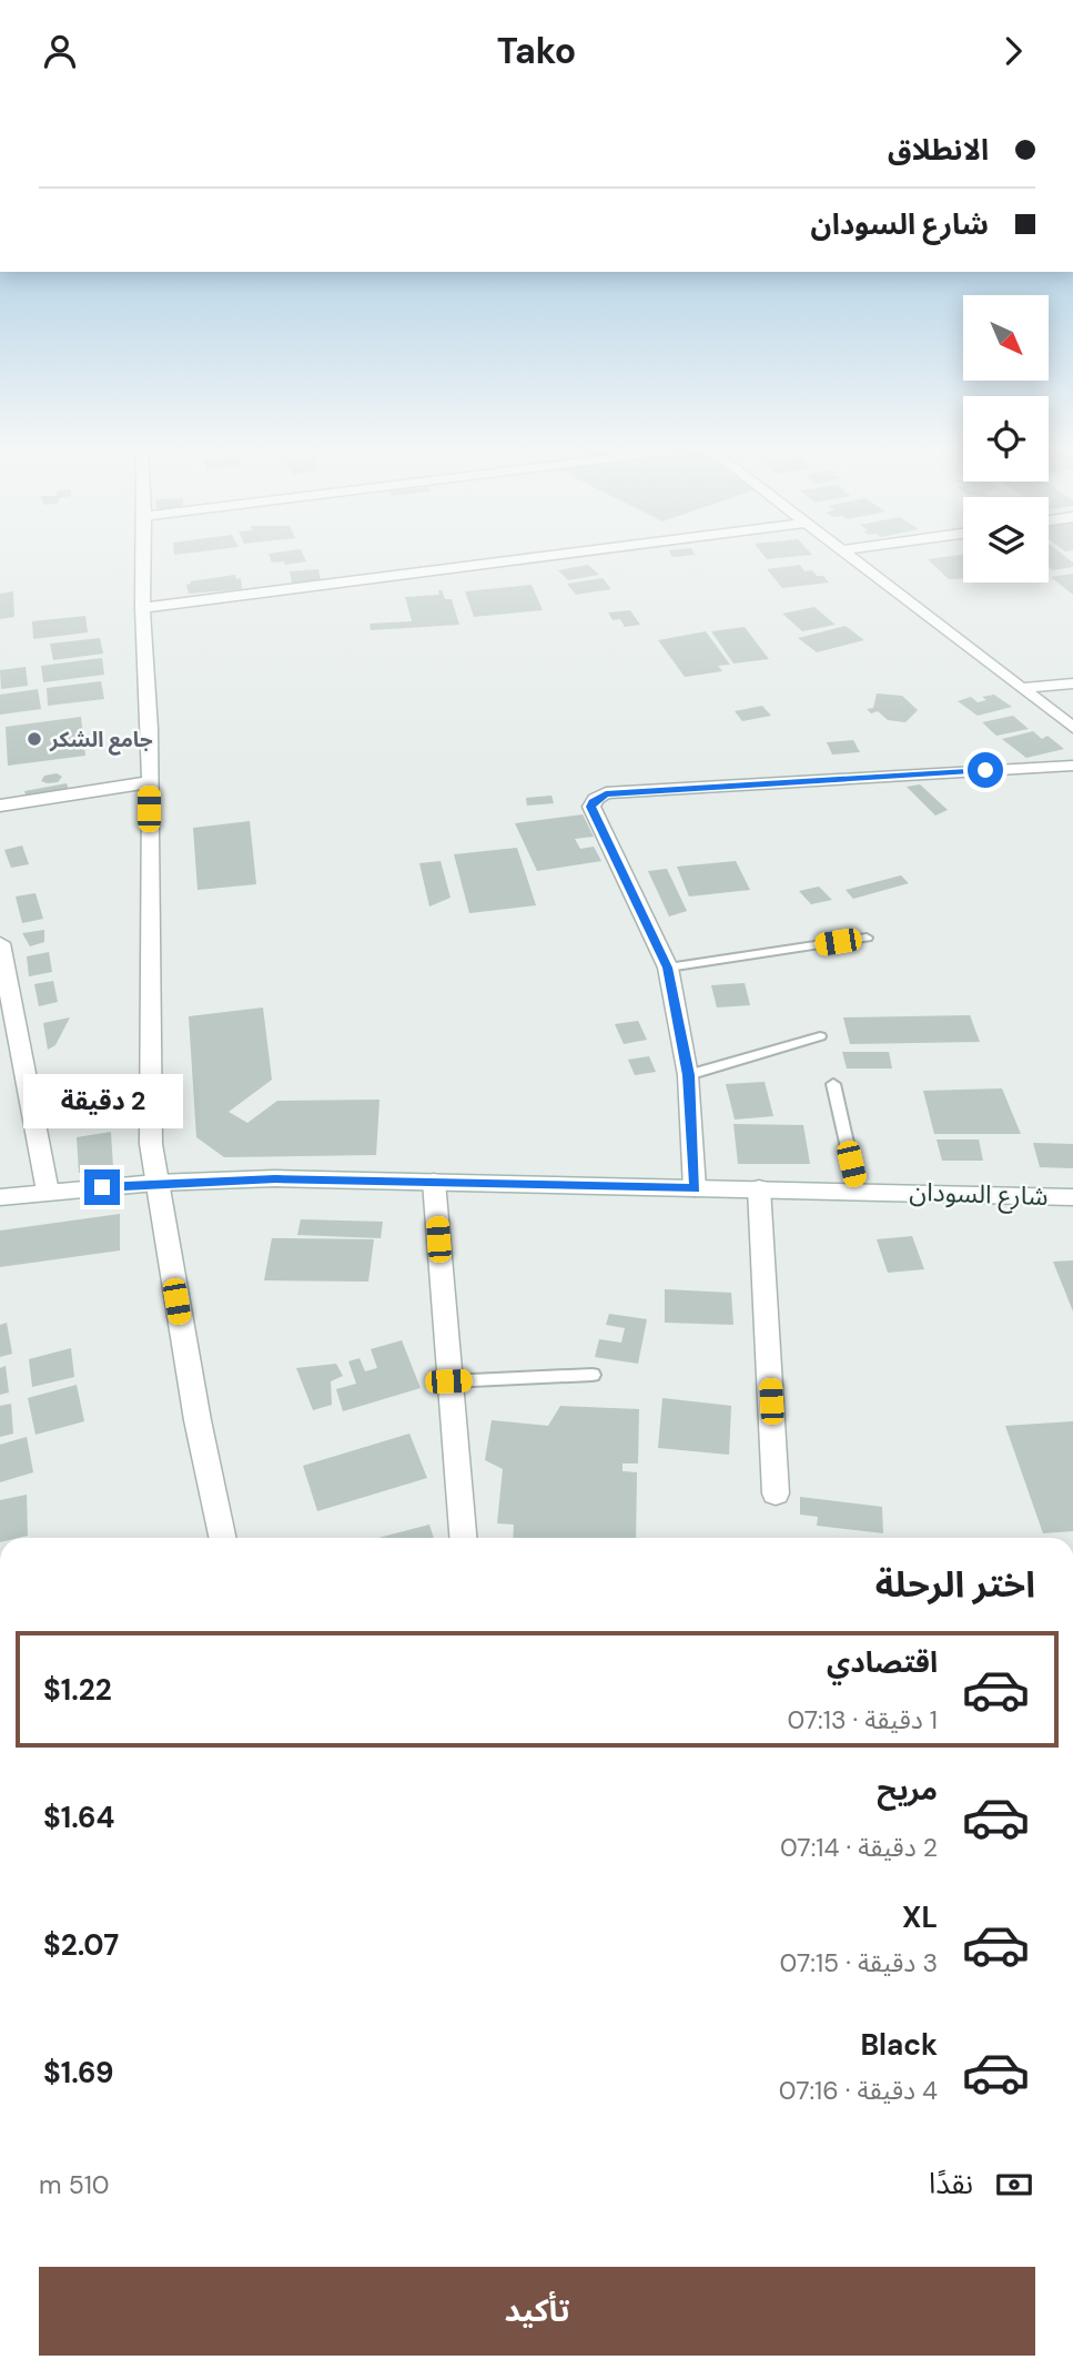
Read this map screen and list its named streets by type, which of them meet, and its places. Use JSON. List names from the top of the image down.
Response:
{
  "streets": {
    "street": ["شارع السودان"]
  },
  "places": ["جامع الشكر"],
  "north": "bottom right",
  "page": {
    "header": "Tako",
    "banner": ["الانطلاق", "شارع السودان"],
    "bubble": "2 دقيقة",
    "heading": "اختر الرحلة",
    "list": [
      {
        "name": "اقتصادي",
        "note": "1 دقيقة · 07:13",
        "value": "$1.22"
      },
      {
        "name": "مريح",
        "note": "2 دقيقة · 07:14",
        "value": "$1.64"
      },
      {
        "name": "XL",
        "note": "3 دقيقة · 07:15",
        "value": "$2.07"
      },
      {
        "name": "Black",
        "note": "4 دقيقة · 07:16",
        "value": "$1.69"
      }
    ],
    "pay": ["نقدًا", "510 m"],
    "buttons": "تأكيد"
  }
}
